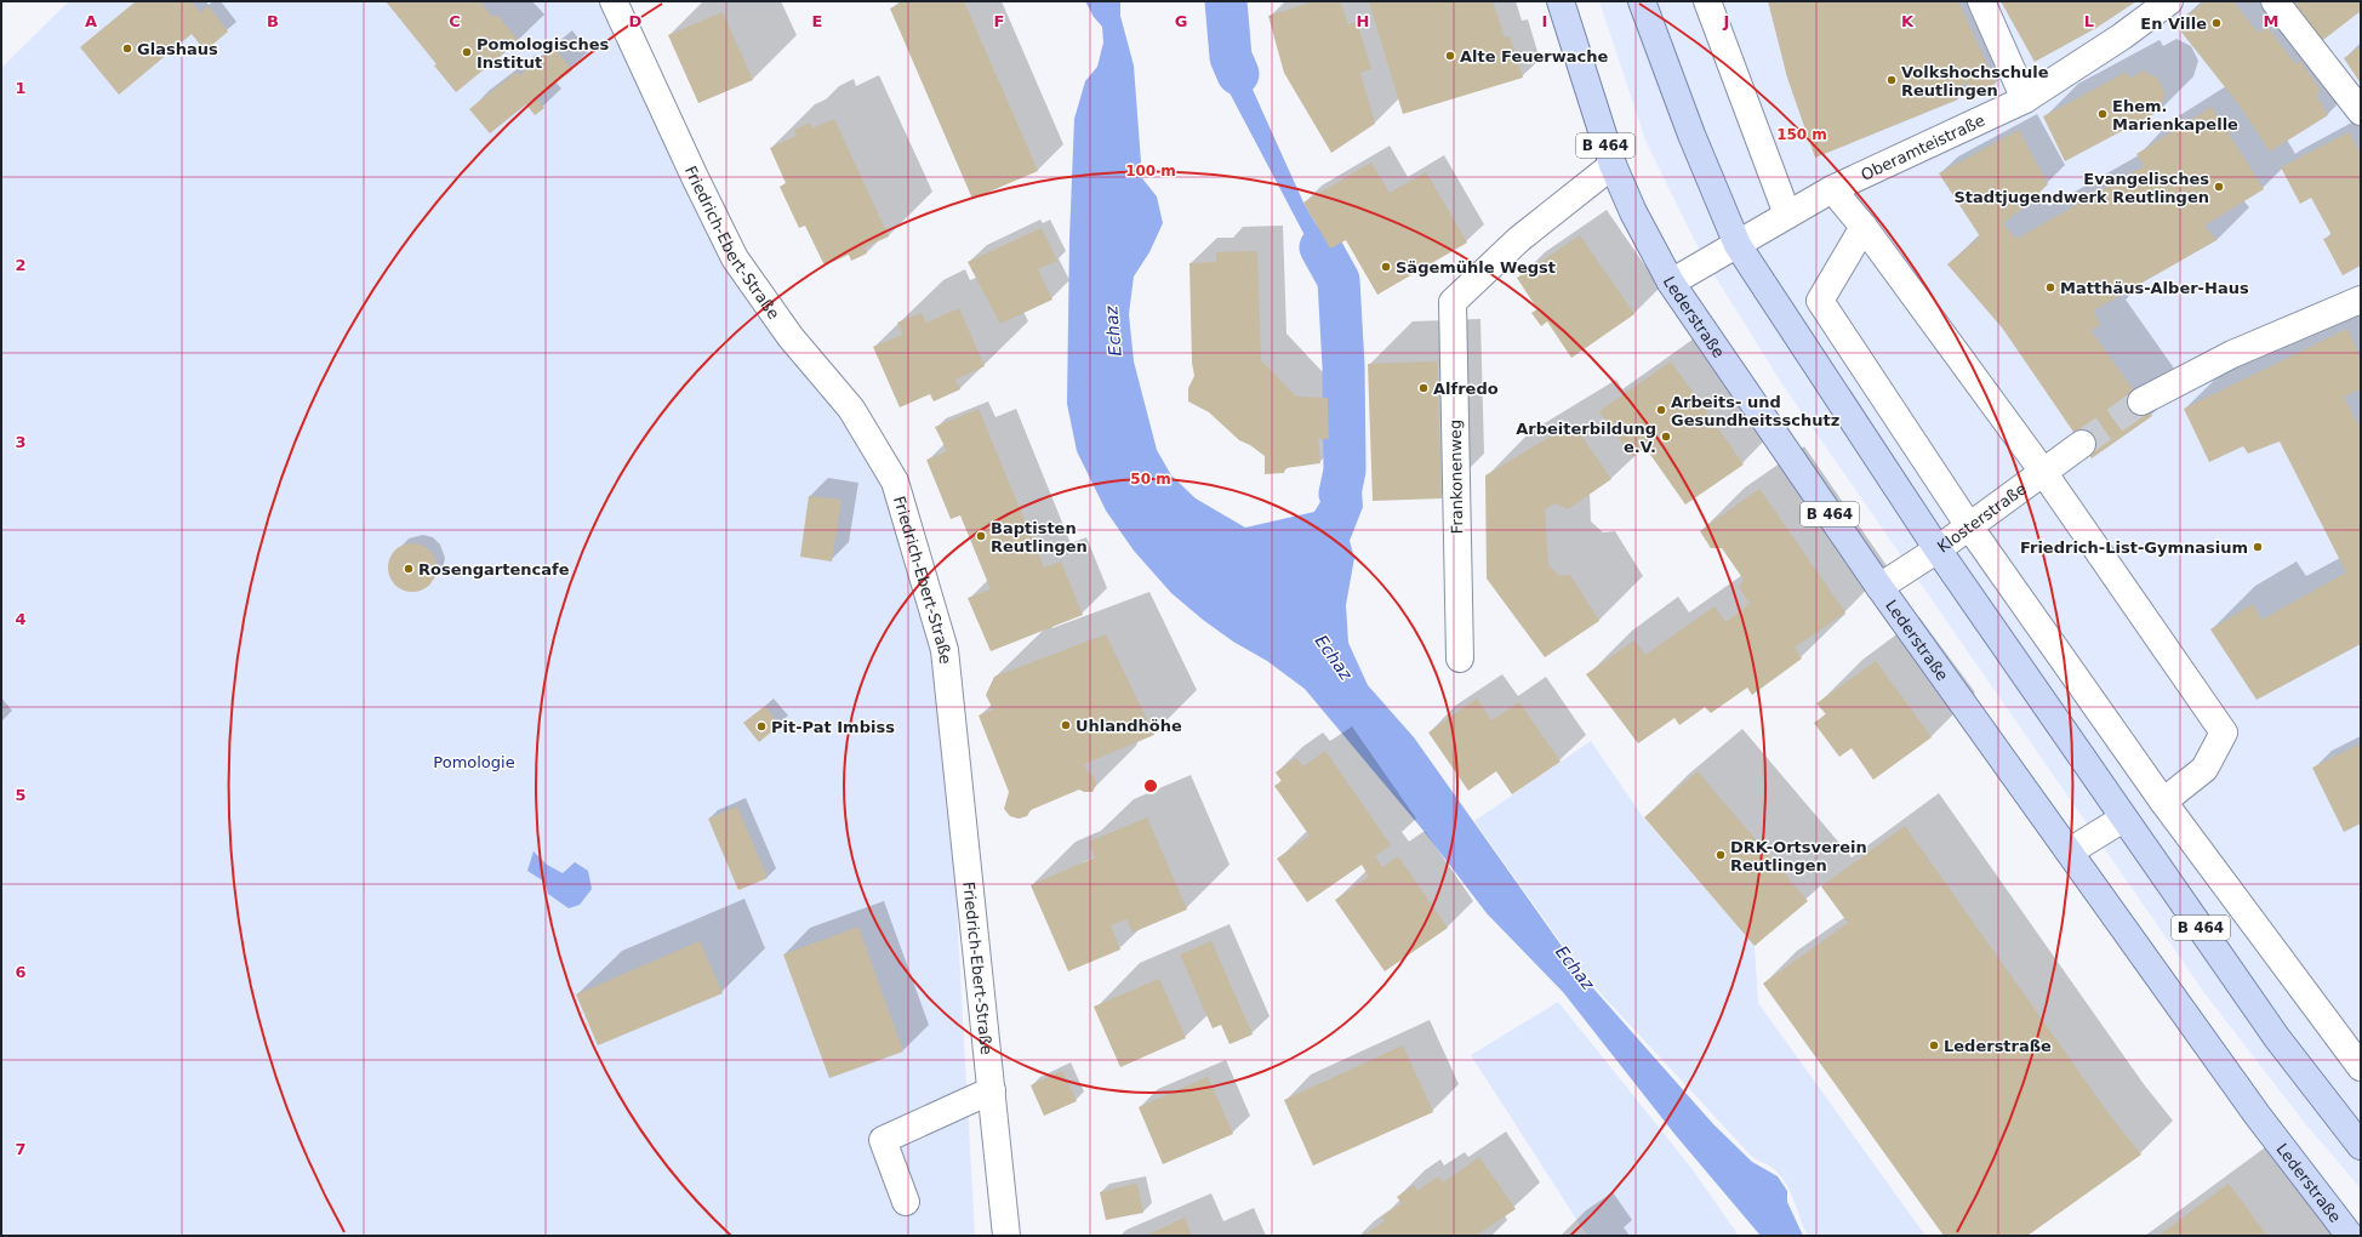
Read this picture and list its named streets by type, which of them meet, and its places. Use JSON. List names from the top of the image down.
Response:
{
  "streets": {
    "main road": ["B 464", "Lederstraße"],
    "street": [
      "Oberamteistraße",
      "Friedrich-Ebert-Straße",
      "Frankonenweg",
      "Klosterstraße"
    ]
  },
  "crossings": [
    ["B 464", "Oberamteistraße"],
    ["B 464", "Klosterstraße"],
    ["Oberamteistraße", "Lederstraße"],
    ["Lederstraße", "Frankonenweg"],
    ["Lederstraße", "Klosterstraße"]
  ],
  "water": ["Echaz"],
  "parks": ["Pomologie"],
  "places": [
    "En Ville",
    "Glashaus",
    "Pomologisches Institut",
    "Alte Feuerwache",
    "Volkshochschule Reutlingen",
    "Ehem. Marienkapelle",
    "Evangelisches Stadtjugendwerk Reutlingen",
    "Sägemühle Wegst",
    "Matthäus-Alber-Haus",
    "Alfredo",
    "Arbeits- und Gesundheitsschutz",
    "Arbeiterbildung e.V.",
    "Baptisten Reutlingen",
    "Friedrich-List-Gymnasium",
    "Rosengartencafe",
    "Uhlandhöhe",
    "Pit-Pat Imbiss",
    "DRK-Ortsverein Reutlingen",
    "Lederstraße"
  ],
  "grid": {
    "columns": [
      "A",
      "B",
      "C",
      "D",
      "E",
      "F",
      "G",
      "H",
      "I",
      "J",
      "K",
      "L",
      "M"
    ],
    "rows": [
      "1",
      "2",
      "3",
      "4",
      "5",
      "6",
      "7"
    ]
  },
  "rings": ["150 m", "100 m", "50 m"]
}
